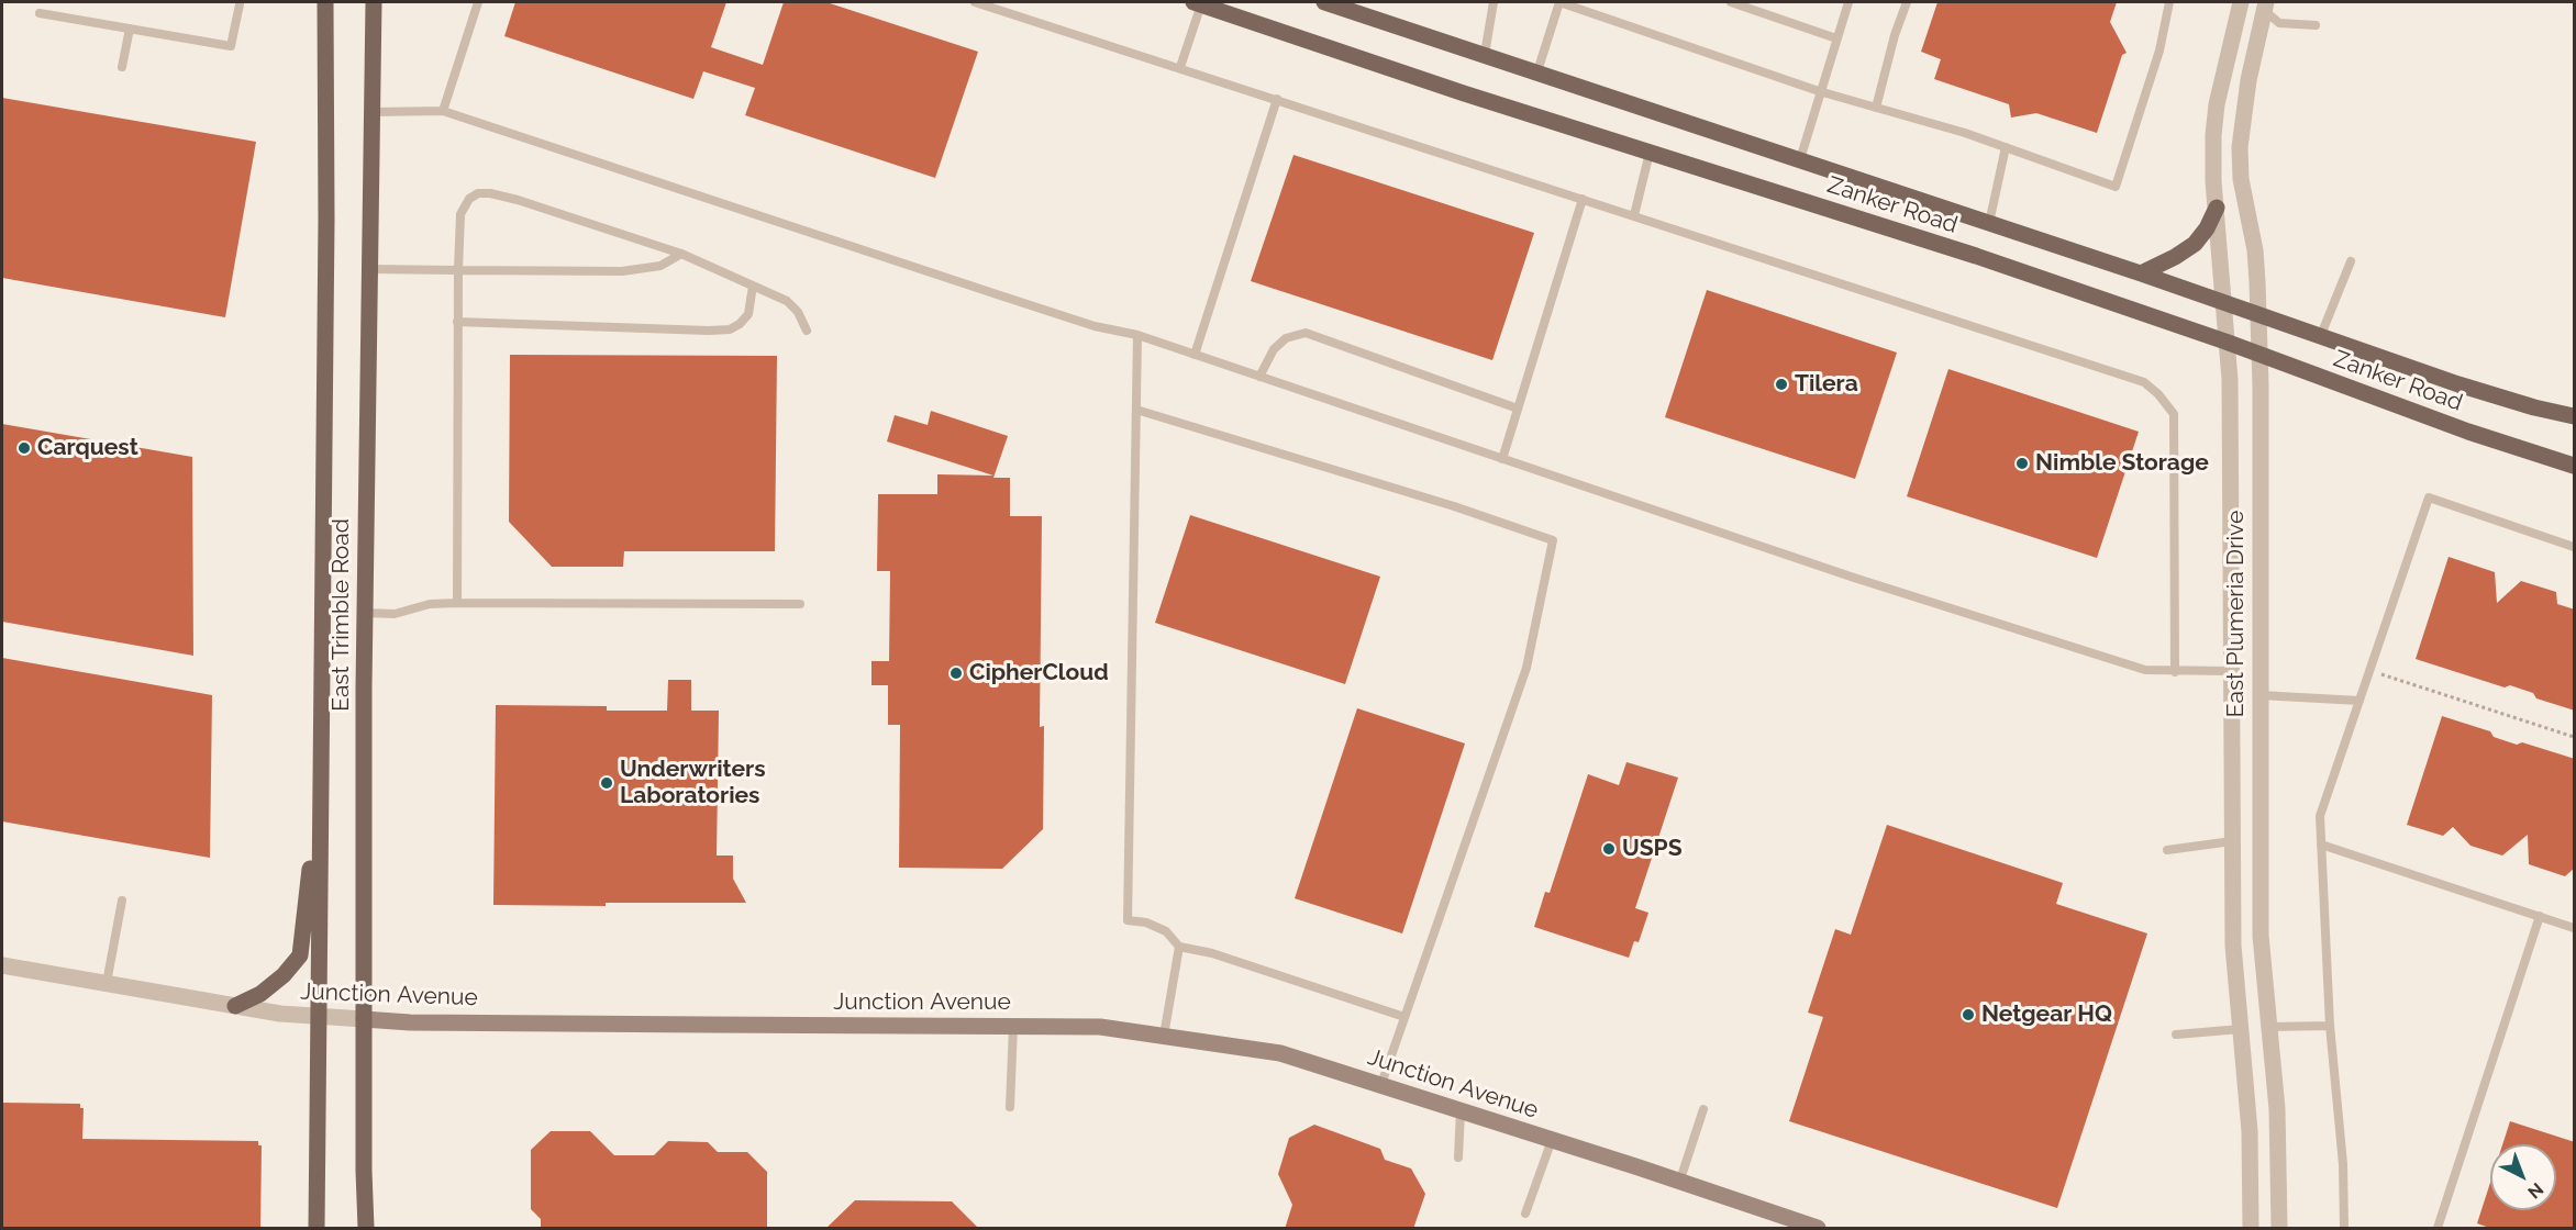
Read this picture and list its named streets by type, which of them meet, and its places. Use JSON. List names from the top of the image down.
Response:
{
  "streets": {
    "main road": ["Zanker Road", "East Trimble Road", "Junction Avenue"],
    "street": ["East Plumeria Drive"]
  },
  "crossings": [
    ["Zanker Road", "East Plumeria Drive"],
    ["East Trimble Road", "Junction Avenue"]
  ],
  "places": [
    "Tilera",
    "Carquest",
    "Nimble Storage",
    "CipherCloud",
    "Underwriters Laboratories",
    "USPS",
    "Netgear HQ"
  ],
  "north": "bottom right"
}
